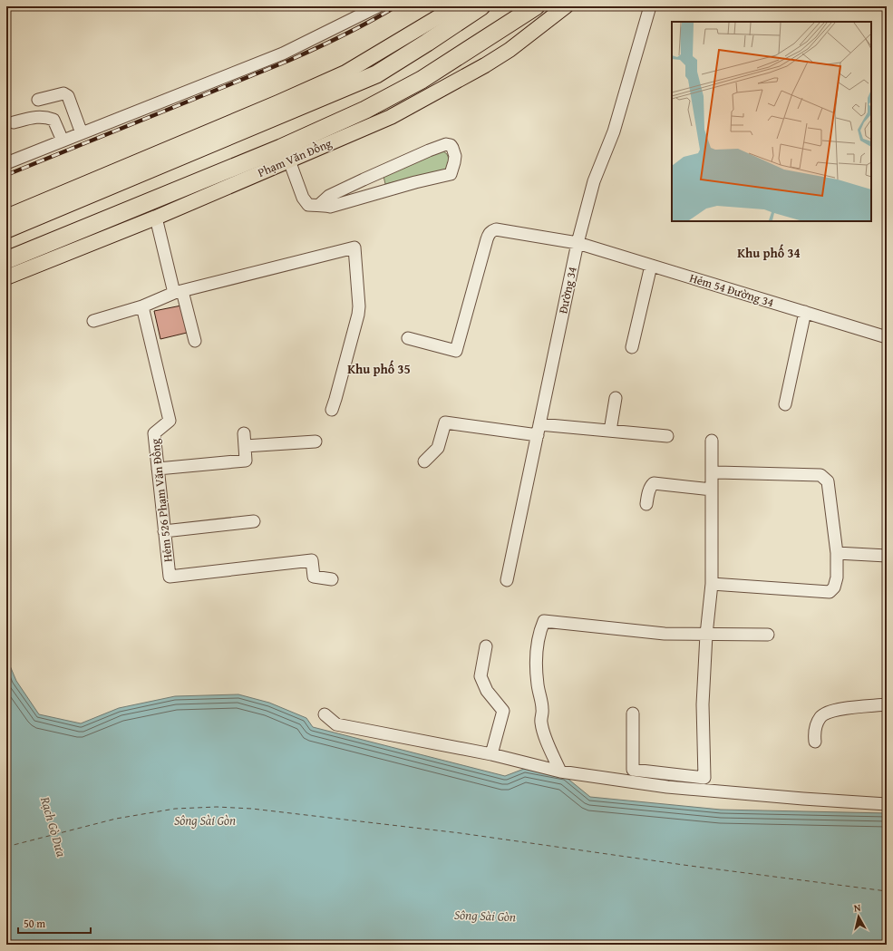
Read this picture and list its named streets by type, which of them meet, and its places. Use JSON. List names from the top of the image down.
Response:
{
  "streets": {
    "highway": ["Phạm Văn Đồng"],
    "street": ["Đường 34", "Hẻm 54 Đường 34", "Hẻm 526 Phạm Văn Đồng"]
  },
  "crossings": [
    ["Đường 34", "Hẻm 54 Đường 34"]
  ],
  "districts": ["Khu phố 34", "Khu phố 35"],
  "water": ["Sông Sài Gòn", "Rạch Gò Dưa"],
  "scale_bar": "50 m",
  "north": "top"
}
